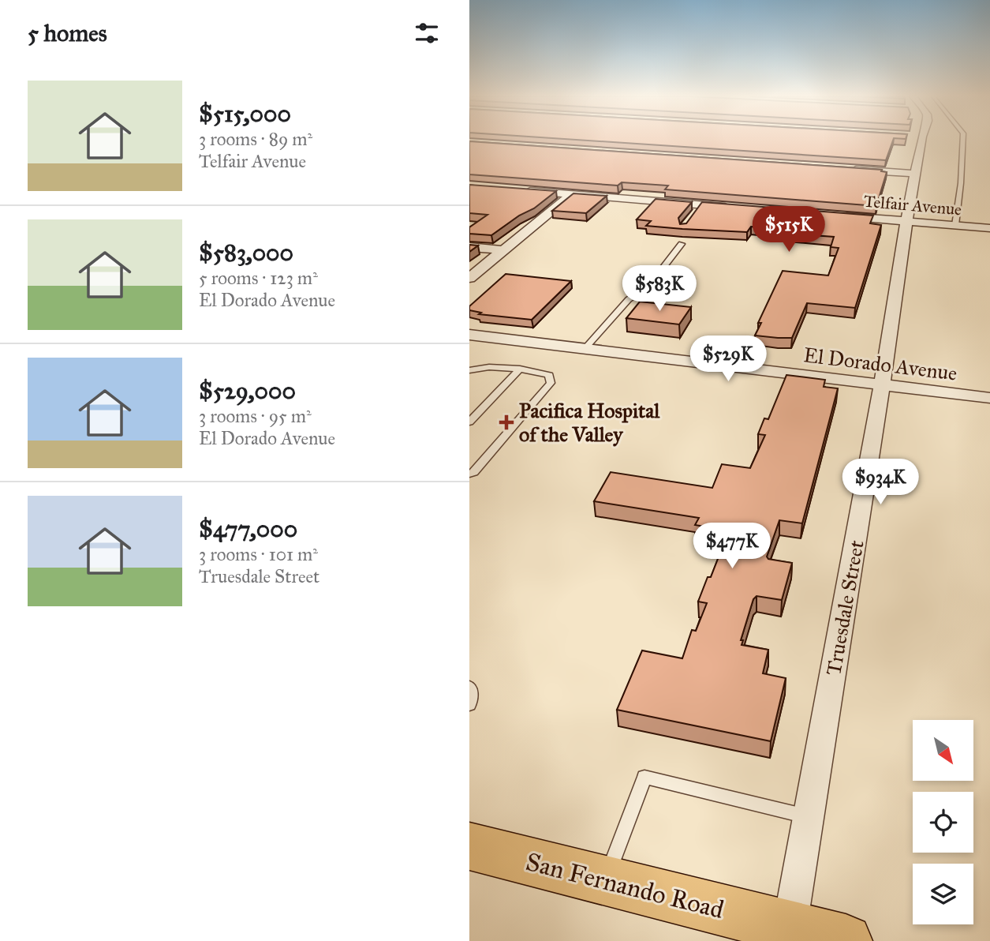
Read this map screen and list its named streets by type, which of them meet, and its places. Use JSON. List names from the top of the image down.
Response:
{
  "streets": {
    "main road": ["San Fernando Road"],
    "street": ["Telfair Avenue", "El Dorado Avenue", "Truesdale Street"]
  },
  "crossings": [
    ["Telfair Avenue", "Truesdale Street"],
    ["El Dorado Avenue", "Truesdale Street"],
    ["Truesdale Street", "San Fernando Road"]
  ],
  "places": {
    "health": ["Pacifica Hospital of the Valley"]
  },
  "north": "bottom right",
  "page": {
    "heading": "5 homes",
    "list": [
      {
        "name": "$515,000",
        "note": "3 rooms · 89 m² · Telfair Avenue"
      },
      {
        "name": "$583,000",
        "note": "5 rooms · 123 m² · El Dorado Avenue"
      },
      {
        "name": "$529,000",
        "note": "3 rooms · 95 m² · El Dorado Avenue"
      },
      {
        "name": "$477,000",
        "note": "3 rooms · 101 m² · Truesdale Street"
      }
    ],
    "price": [
      "$515K",
      "$583K",
      "$529K",
      "$934K",
      "$477K"
    ]
  }
}
